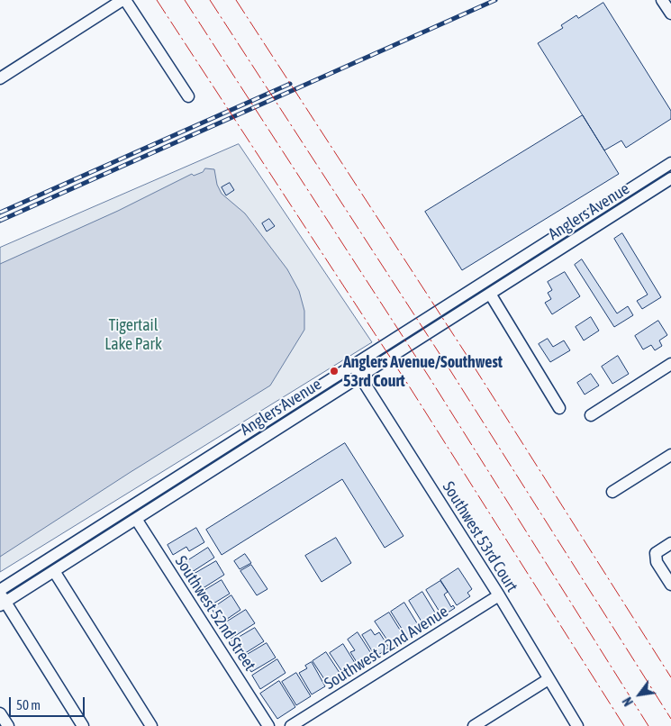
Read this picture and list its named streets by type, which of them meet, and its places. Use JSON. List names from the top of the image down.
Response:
{
  "streets": {
    "street": [
      "Anglers Avenue",
      "Southwest 53rd Court",
      "Southwest 52nd Street",
      "Southwest 22nd Avenue"
    ]
  },
  "crossings": [
    ["Anglers Avenue", "Southwest 53rd Court"],
    ["Anglers Avenue", "Southwest 52nd Street"],
    ["Southwest 53rd Court", "Southwest 22nd Avenue"]
  ],
  "parks": ["Tigertail Lake Park"],
  "places": ["Anglers Avenue/Southwest 53rd Court"],
  "scale_bar": "50 m",
  "north": "bottom left"
}
